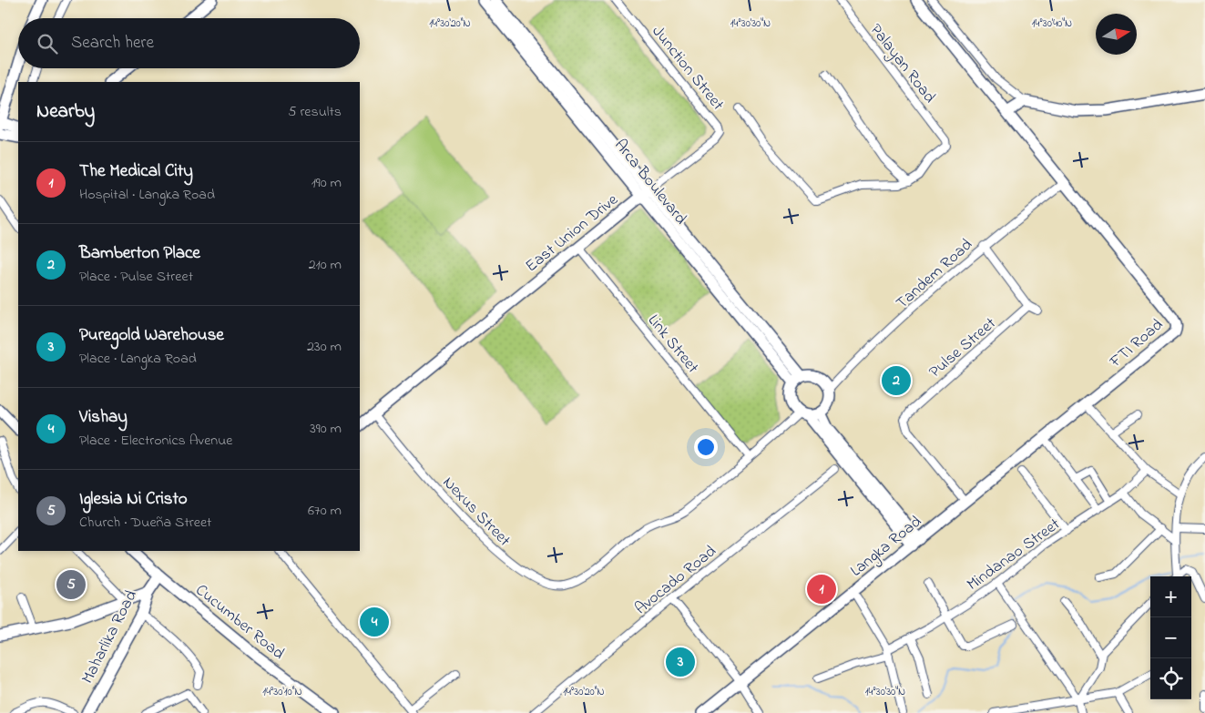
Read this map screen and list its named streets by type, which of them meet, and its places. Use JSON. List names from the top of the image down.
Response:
{
  "streets": {
    "street": [
      "Palayan Road",
      "Junction Street",
      "Arca Boulevard",
      "East Union Drive",
      "Tandem Road",
      "FTI Road",
      "Link Street",
      "Pulse Street",
      "Nexus Street",
      "Langka Road",
      "Mindanao Street",
      "Avocado Road",
      "Cucumber Road",
      "Maharlika Road"
    ]
  },
  "crossings": [
    ["Junction Street", "East Union Drive"],
    ["Arca Boulevard", "East Union Drive"],
    ["Arca Boulevard", "Tandem Road"],
    ["Arca Boulevard", "Nexus Street"],
    ["East Union Drive", "Link Street"],
    ["East Union Drive", "Nexus Street"],
    ["Tandem Road", "FTI Road"],
    ["Tandem Road", "Nexus Street"],
    ["FTI Road", "Pulse Street"],
    ["FTI Road", "Langka Road"],
    ["Link Street", "Nexus Street"],
    ["Pulse Street", "Langka Road"],
    ["Cucumber Road", "Maharlika Road"]
  ],
  "north": "right",
  "page": {
    "search": "Search here",
    "heading": ["Nearby", "5 results"],
    "list": [
      {
        "mark": "1",
        "name": "The Medical City",
        "note": "Hospital · Langka Road",
        "value": "190 m"
      },
      {
        "mark": "2",
        "name": "Bamberton Place",
        "note": "Place · Pulse Street",
        "value": "210 m"
      },
      {
        "mark": "3",
        "name": "Puregold Warehouse",
        "note": "Place · Langka Road",
        "value": "230 m"
      },
      {
        "mark": "4",
        "name": "Vishay",
        "note": "Place · Electronics Avenue",
        "value": "390 m"
      },
      {
        "mark": "5",
        "name": "Iglesia Ni Cristo",
        "note": "Church · Dueña Street",
        "value": "670 m"
      }
    ],
    "pins": [
      "2",
      "5",
      "1",
      "4",
      "3"
    ],
    "map_buttons": ["+", "−"]
  },
  "coordinates": [
    "14°30'20\"N",
    "14°30'30\"N",
    "14°30'40\"N",
    "14°30'10\"N"
  ]
}
